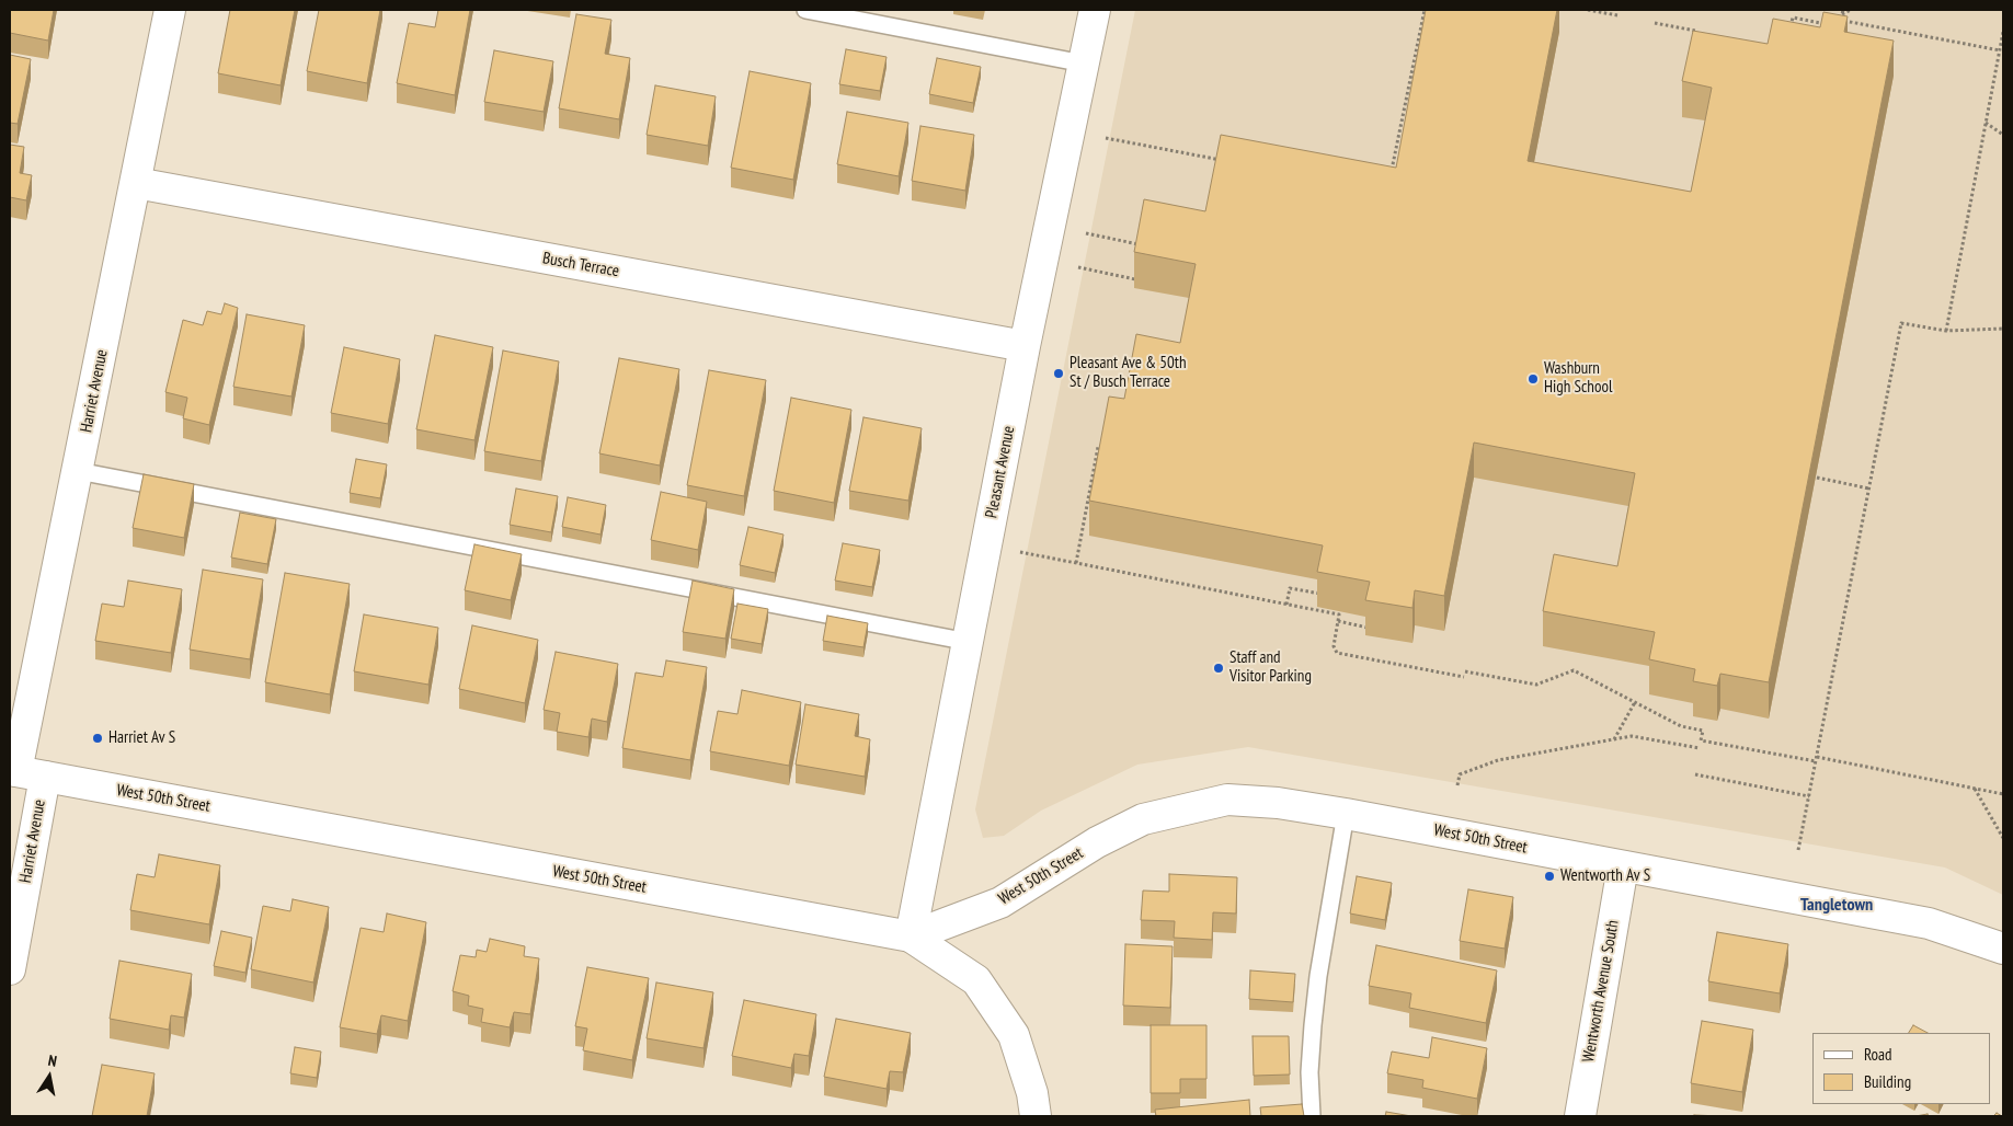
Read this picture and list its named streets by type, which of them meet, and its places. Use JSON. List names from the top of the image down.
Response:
{
  "streets": {
    "street": [
      "Busch Terrace",
      "Harriet Avenue",
      "Pleasant Avenue",
      "West 50th Street",
      "Wentworth Avenue South"
    ]
  },
  "crossings": [
    ["Busch Terrace", "Harriet Avenue"],
    ["Busch Terrace", "Pleasant Avenue"],
    ["Harriet Avenue", "West 50th Street"],
    ["Pleasant Avenue", "West 50th Street"],
    ["West 50th Street", "Wentworth Avenue South"]
  ],
  "districts": ["Tangletown"],
  "places": [
    "Pleasant Ave & 50th St / Busch Terrace",
    "Washburn High School",
    "Staff and Visitor Parking",
    "Harriet Av S",
    "Wentworth Av S"
  ],
  "legend": ["Road", "Building"],
  "north": "top"
}
